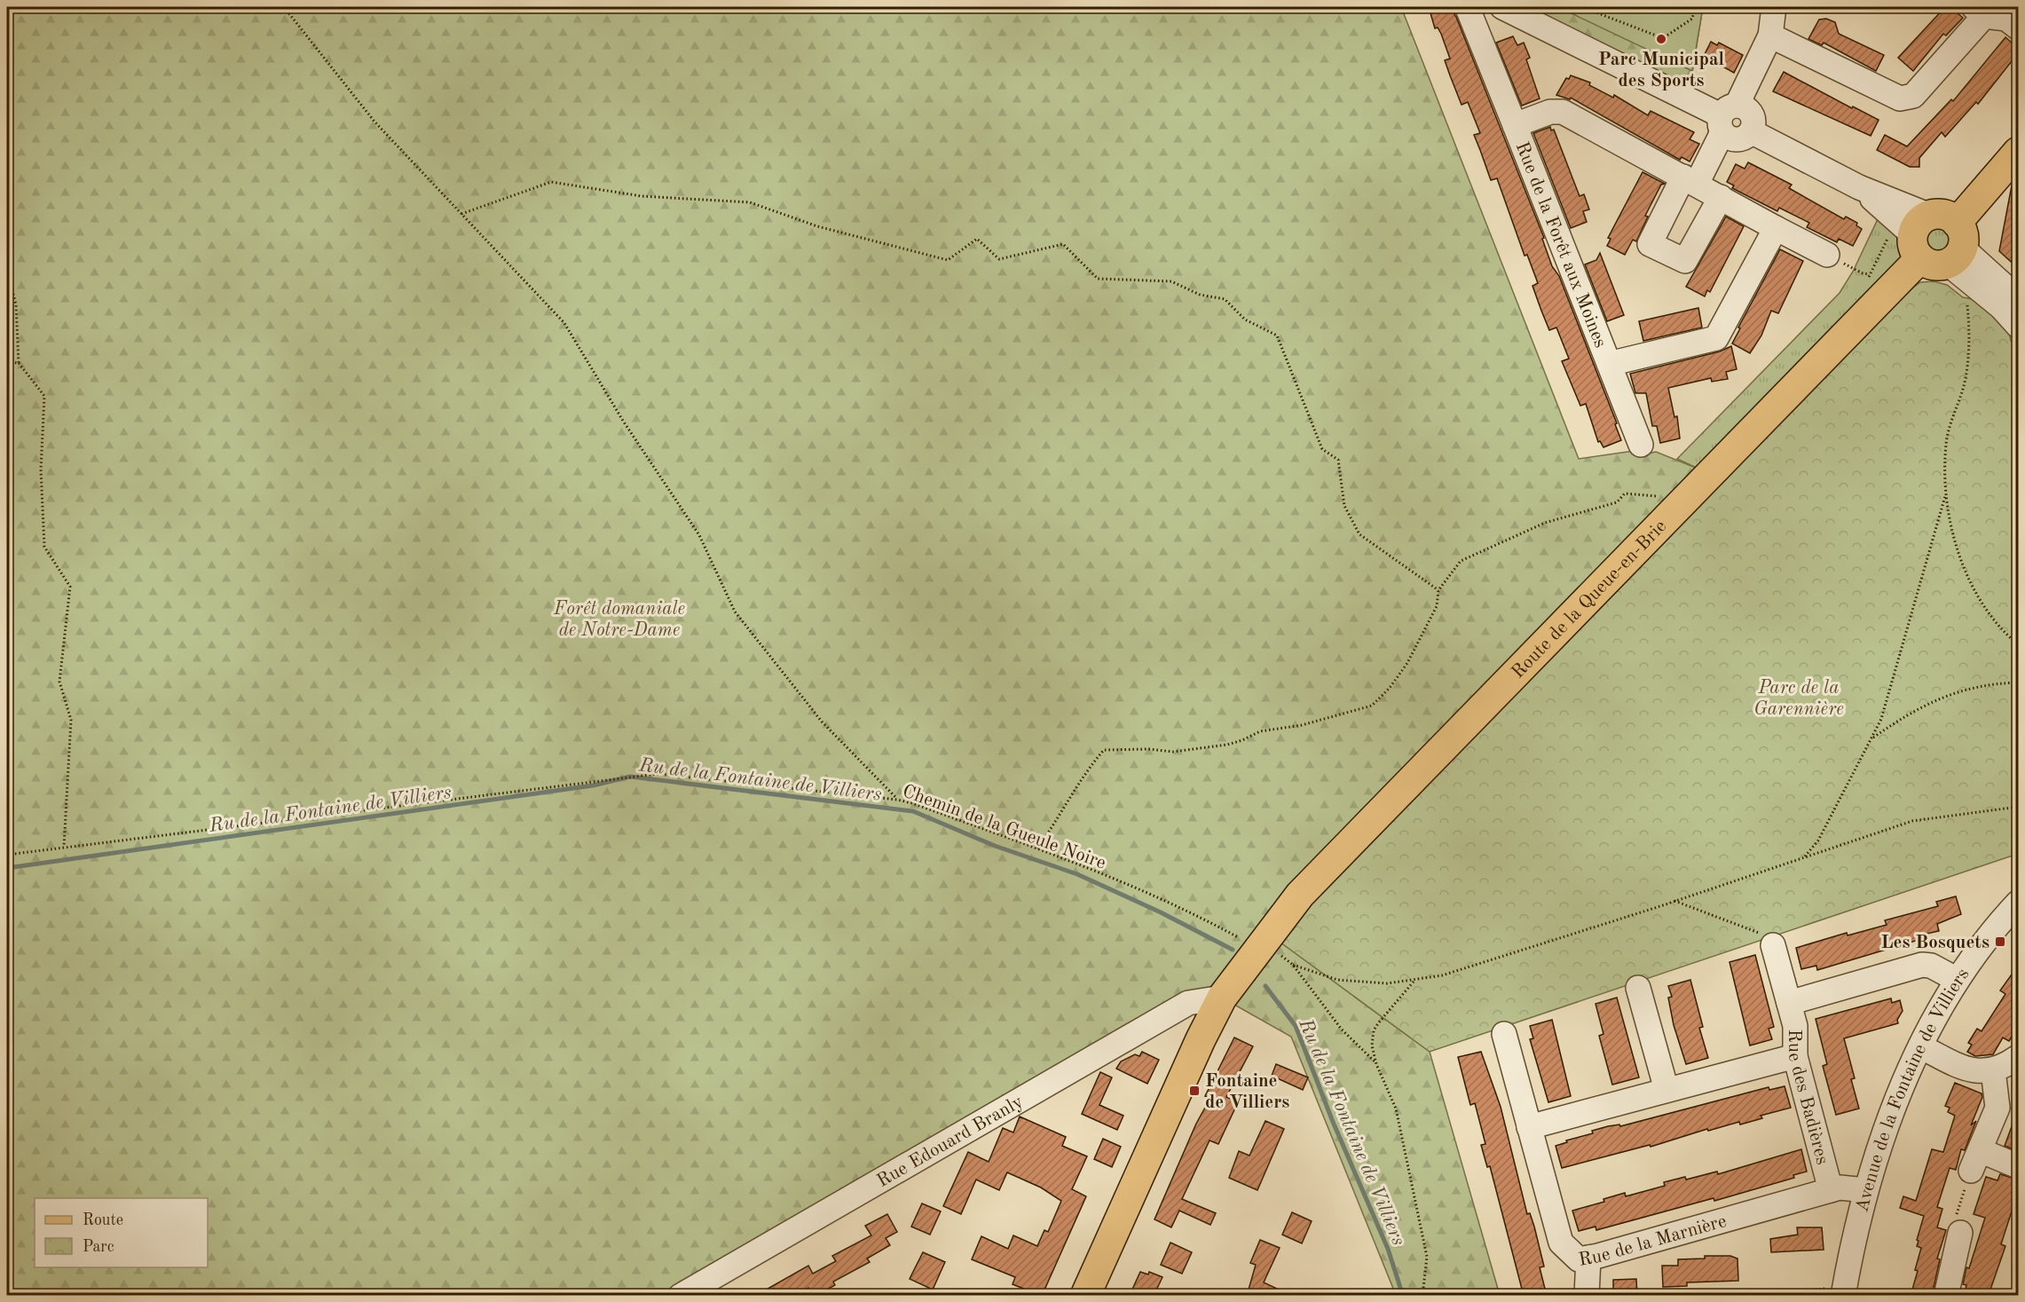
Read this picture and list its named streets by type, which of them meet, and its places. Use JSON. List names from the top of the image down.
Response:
{
  "streets": {
    "main road": ["Route de la Queue-en-Brie"],
    "street": [
      "Rue de la Forêt aux Moines",
      "Avenue de la Fontaine de Villiers",
      "Rue des Badières",
      "Rue Edouard Branly",
      "Rue de la Marnière"
    ],
    "path": ["Chemin de la Gueule Noire"]
  },
  "crossings": [
    ["Route de la Queue-en-Brie", "Chemin de la Gueule Noire"],
    ["Route de la Queue-en-Brie", "Rue Edouard Branly"],
    ["Avenue de la Fontaine de Villiers", "Rue des Badières"],
    ["Avenue de la Fontaine de Villiers", "Rue de la Marnière"],
    ["Rue des Badières", "Rue de la Marnière"]
  ],
  "water": ["Ru de la Fontaine de Villiers"],
  "parks": ["Forêt domaniale de Notre-Dame", "Parc de la Garennière"],
  "places": {
    "other": ["Parc Municipal des Sports"],
    "transit": ["Les Bosquets", "Fontaine de Villiers"]
  },
  "legend": ["Route", "Parc"]
}
